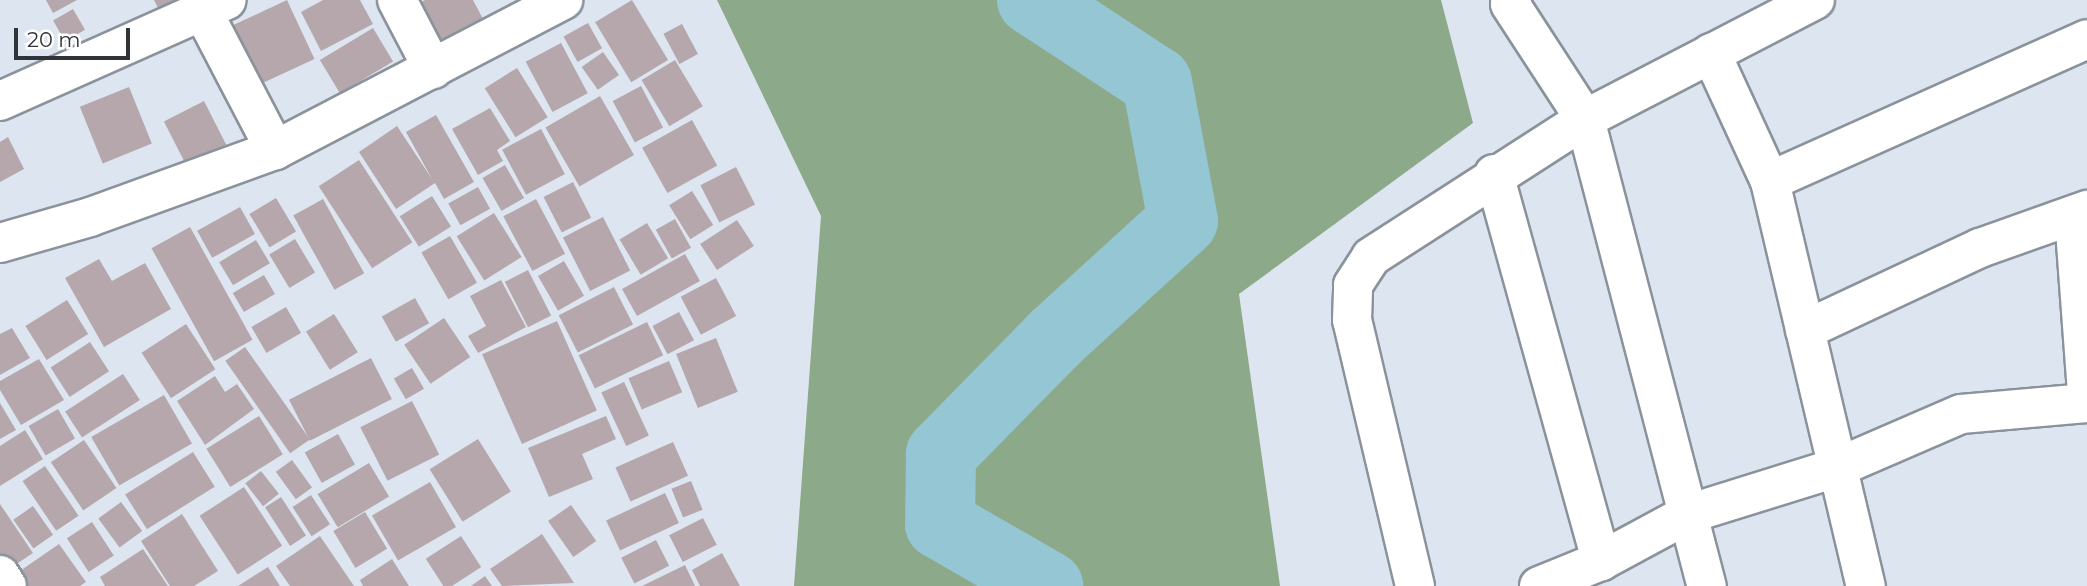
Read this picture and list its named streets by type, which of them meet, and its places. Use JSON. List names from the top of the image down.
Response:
{
  "scale_bar": "20 m"
}
